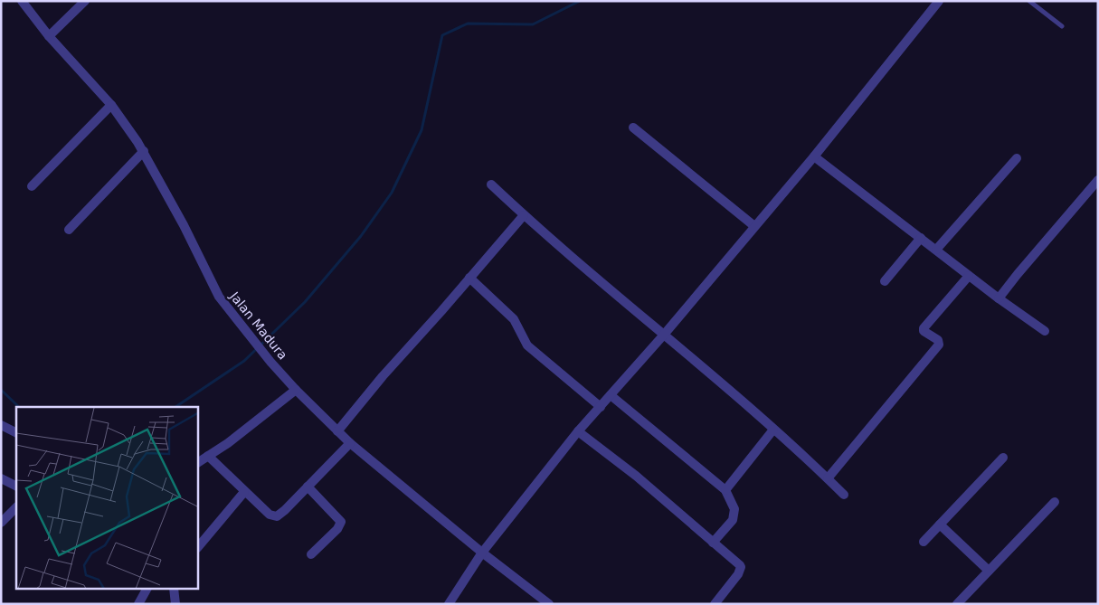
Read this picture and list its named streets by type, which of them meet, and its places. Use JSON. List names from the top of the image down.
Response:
{
  "streets": {
    "street": ["Jalan Madura"]
  }
}
